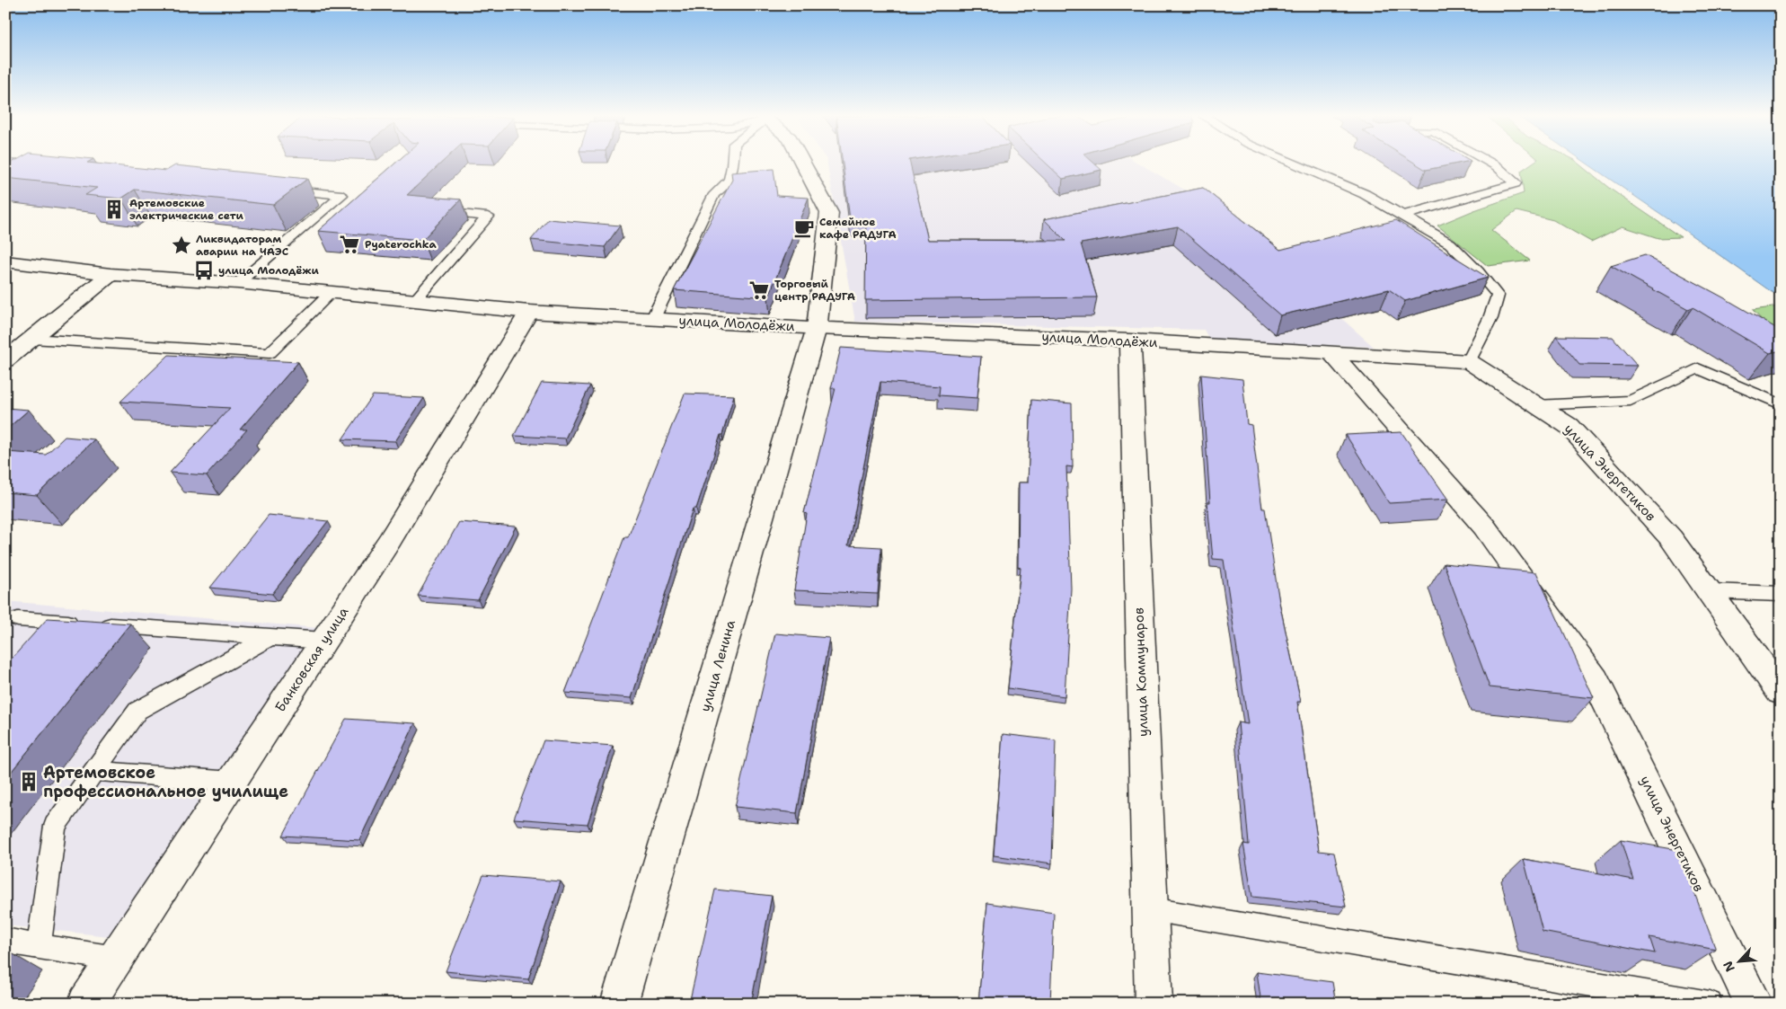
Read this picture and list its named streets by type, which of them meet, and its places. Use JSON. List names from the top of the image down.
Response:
{
  "streets": {
    "street": [
      "улица Молодёжи",
      "улица Энергетиков",
      "Банковская улица",
      "улица Ленина",
      "улица Коммунаров"
    ]
  },
  "crossings": [
    ["улица Молодёжи", "улица Энергетиков"],
    ["улица Молодёжи", "Банковская улица"],
    ["улица Молодёжи", "улица Ленина"],
    ["улица Молодёжи", "улица Коммунаров"]
  ],
  "places": {
    "building": ["Артемовские электрические сети", "Артемовское профессиональное училище"],
    "cafe": ["Семейное кафе РАДУГА"],
    "supermarket": ["Pyaterochka", "Торговый центр РАДУГА"],
    "place": ["Ликвидаторам аварии на ЧАЭС"],
    "bus stop": ["улица Молодёжи"]
  },
  "north": "bottom left"
}
